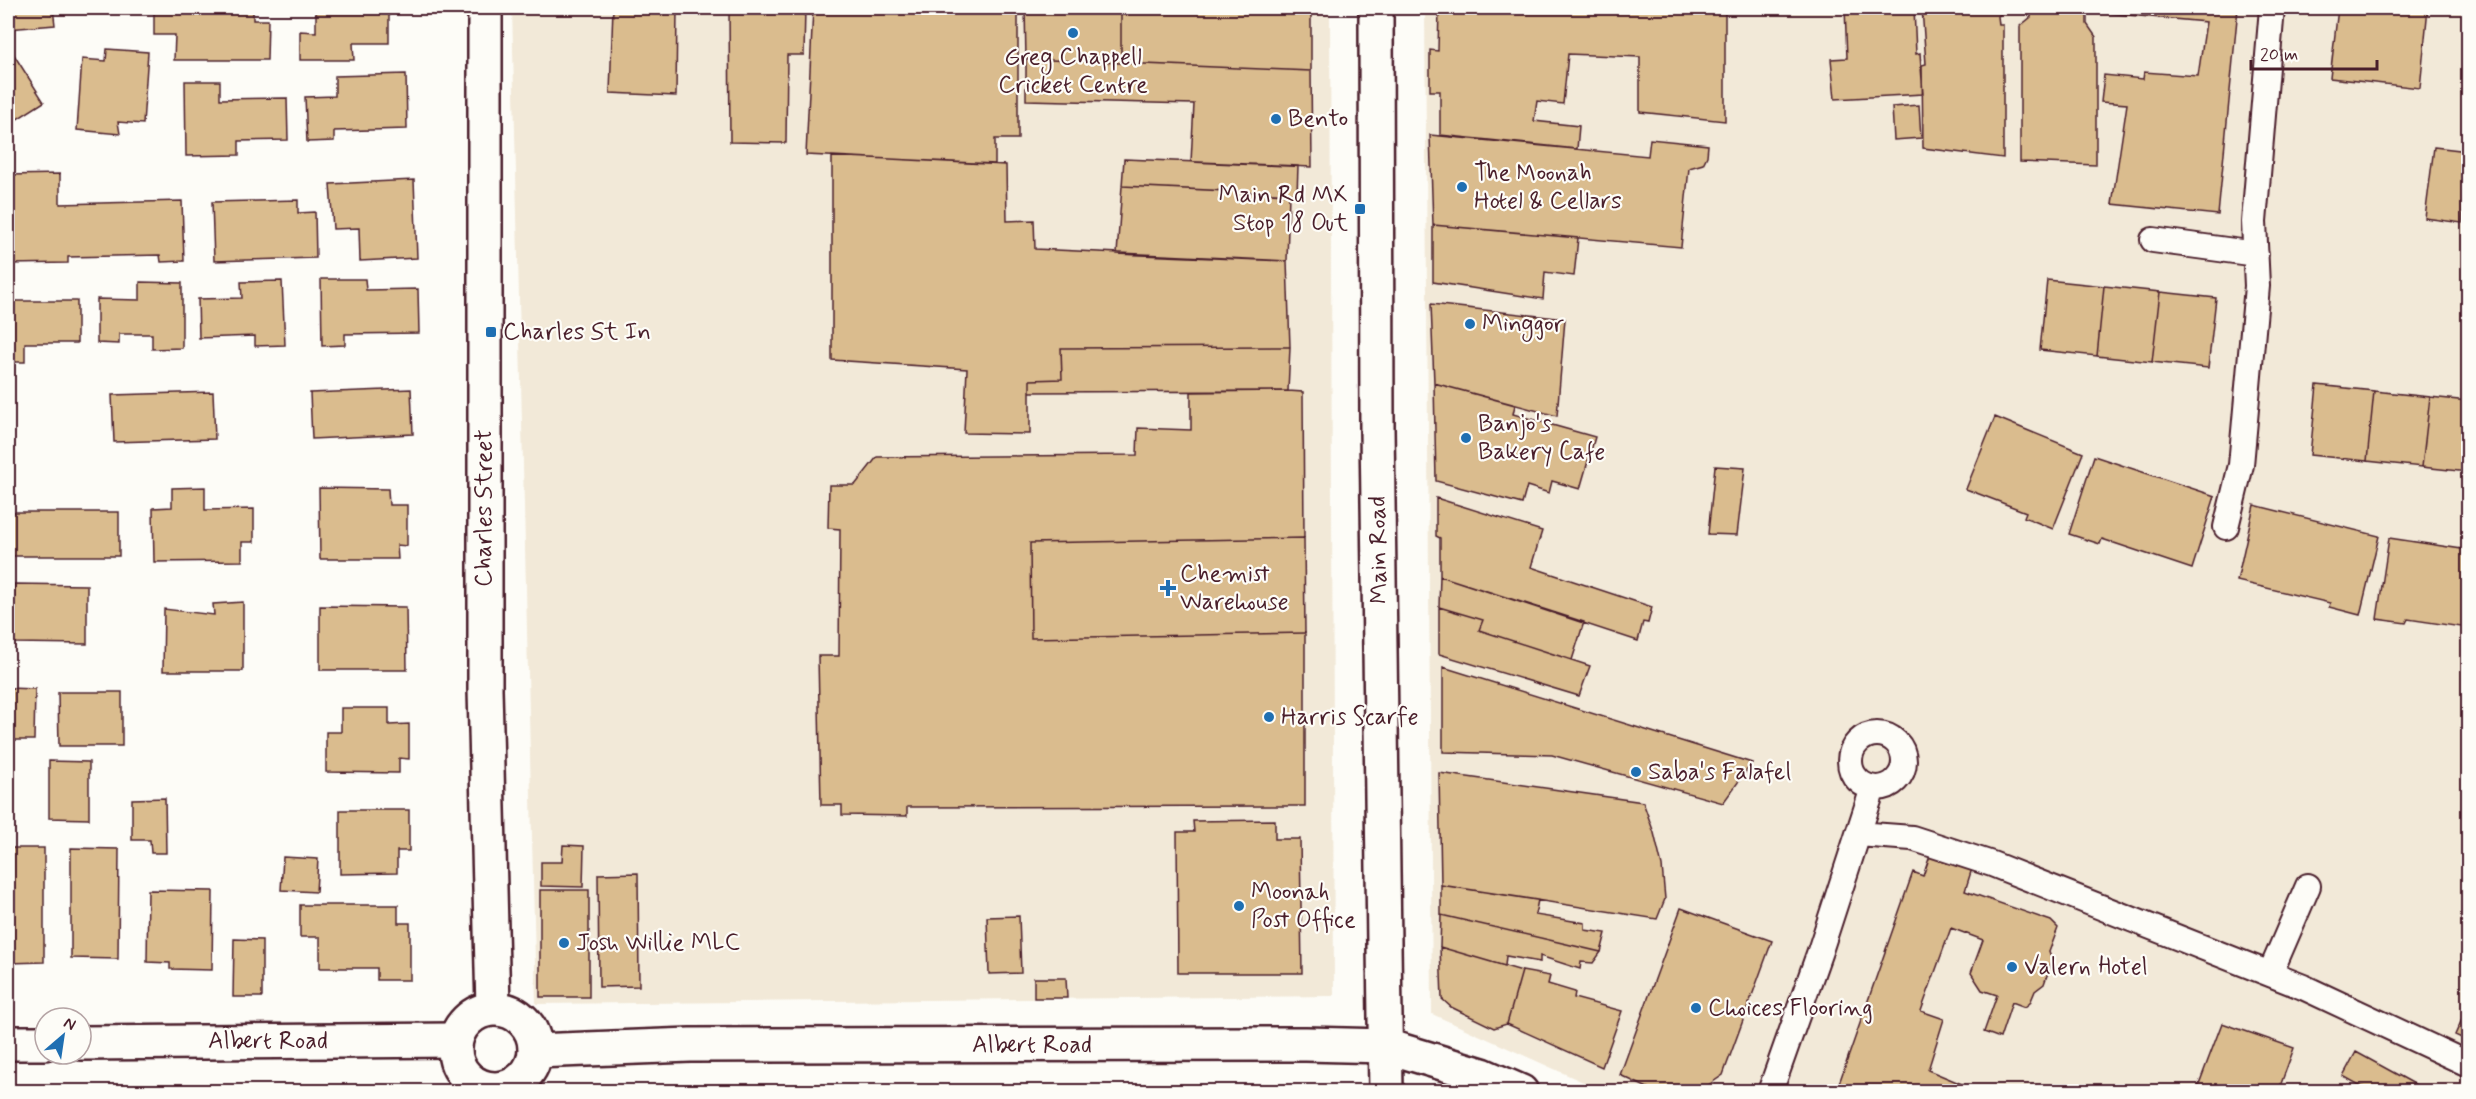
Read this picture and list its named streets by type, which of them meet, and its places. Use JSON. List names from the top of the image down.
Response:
{
  "streets": {
    "street": ["Charles Street", "Main Road", "Albert Road"]
  },
  "crossings": [
    ["Charles Street", "Albert Road"],
    ["Main Road", "Albert Road"]
  ],
  "places": {
    "other": [
      "Greg Chappell Cricket Centre",
      "Bento",
      "The Moonah Hotel & Cellars",
      "Minggor",
      "Banjo's Bakery Cafe",
      "Harris Scarfe",
      "Saba's Falafel",
      "Moonah Post Office",
      "Josh Willie MLC",
      "Valern Hotel",
      "Choices Flooring"
    ],
    "transit": ["Main Rd MX Stop 18 Out", "Charles St In"],
    "health": ["Chemist Warehouse"]
  },
  "scale_bar": "20 m",
  "north": "top right"
}
